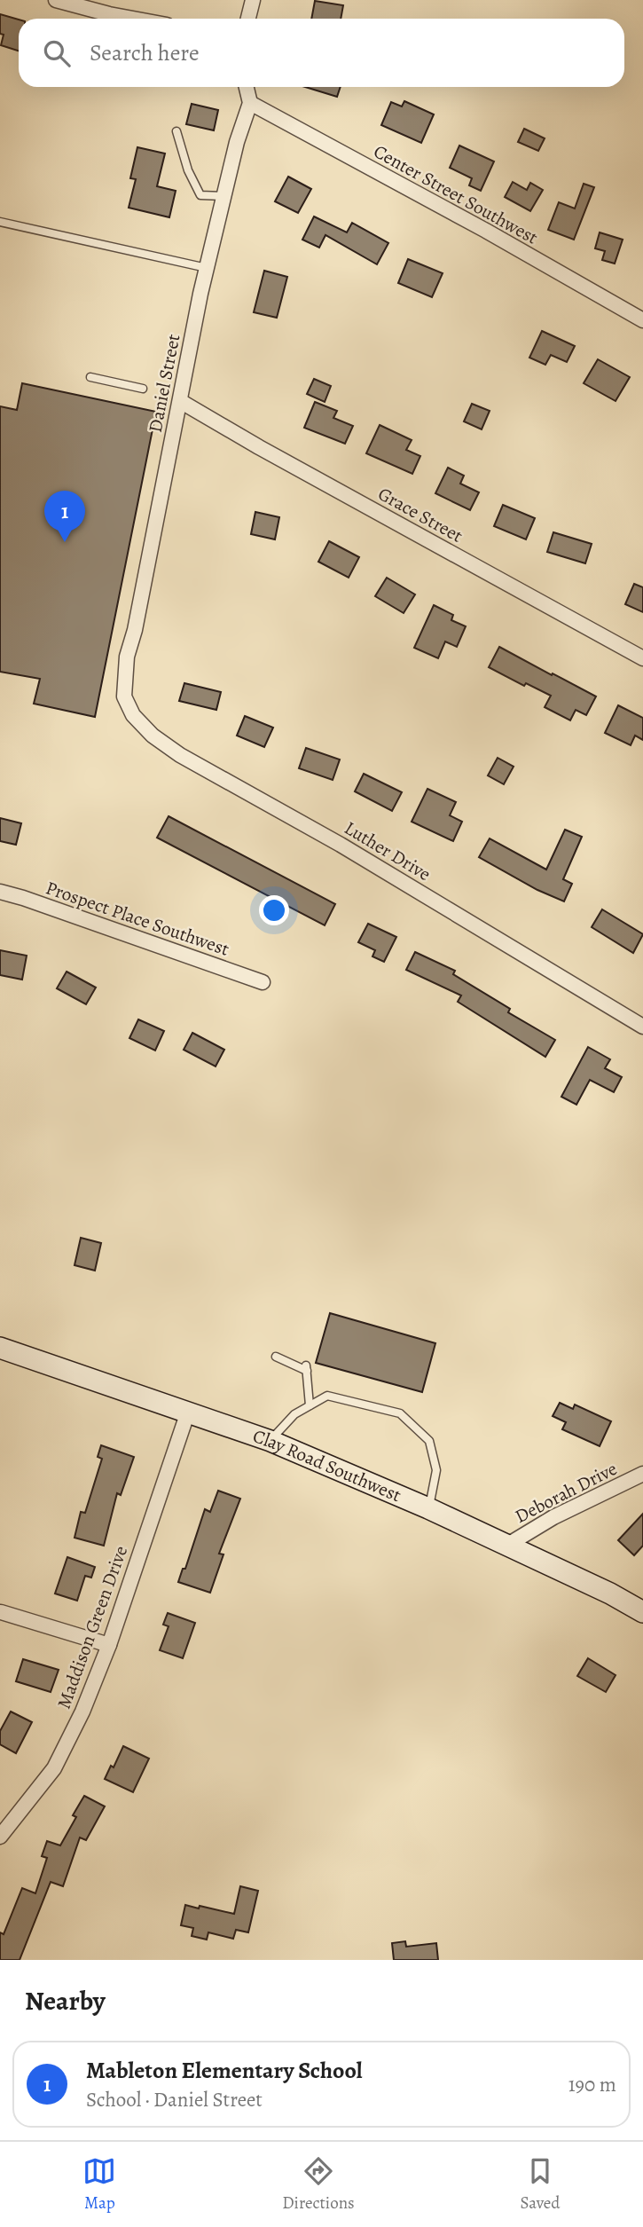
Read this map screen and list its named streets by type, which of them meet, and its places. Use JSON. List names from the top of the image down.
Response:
{
  "streets": {
    "street": [
      "Center Street Southwest",
      "Daniel Street",
      "Grace Street",
      "Luther Drive",
      "Prospect Place Southwest",
      "Clay Road Southwest",
      "Deborah Drive",
      "Maddison Green Drive"
    ]
  },
  "crossings": [
    ["Center Street Southwest", "Daniel Street"],
    ["Daniel Street", "Grace Street"],
    ["Daniel Street", "Luther Drive"],
    ["Clay Road Southwest", "Deborah Drive"],
    ["Clay Road Southwest", "Maddison Green Drive"]
  ],
  "page": {
    "search": "Search here",
    "pins": "1",
    "heading": "Nearby",
    "list": [
      {
        "mark": "1",
        "name": "Mableton Elementary School",
        "note": "School · Daniel Street",
        "value": "190 m"
      }
    ],
    "nav": ["Map", "Directions", "Saved"]
  }
}
